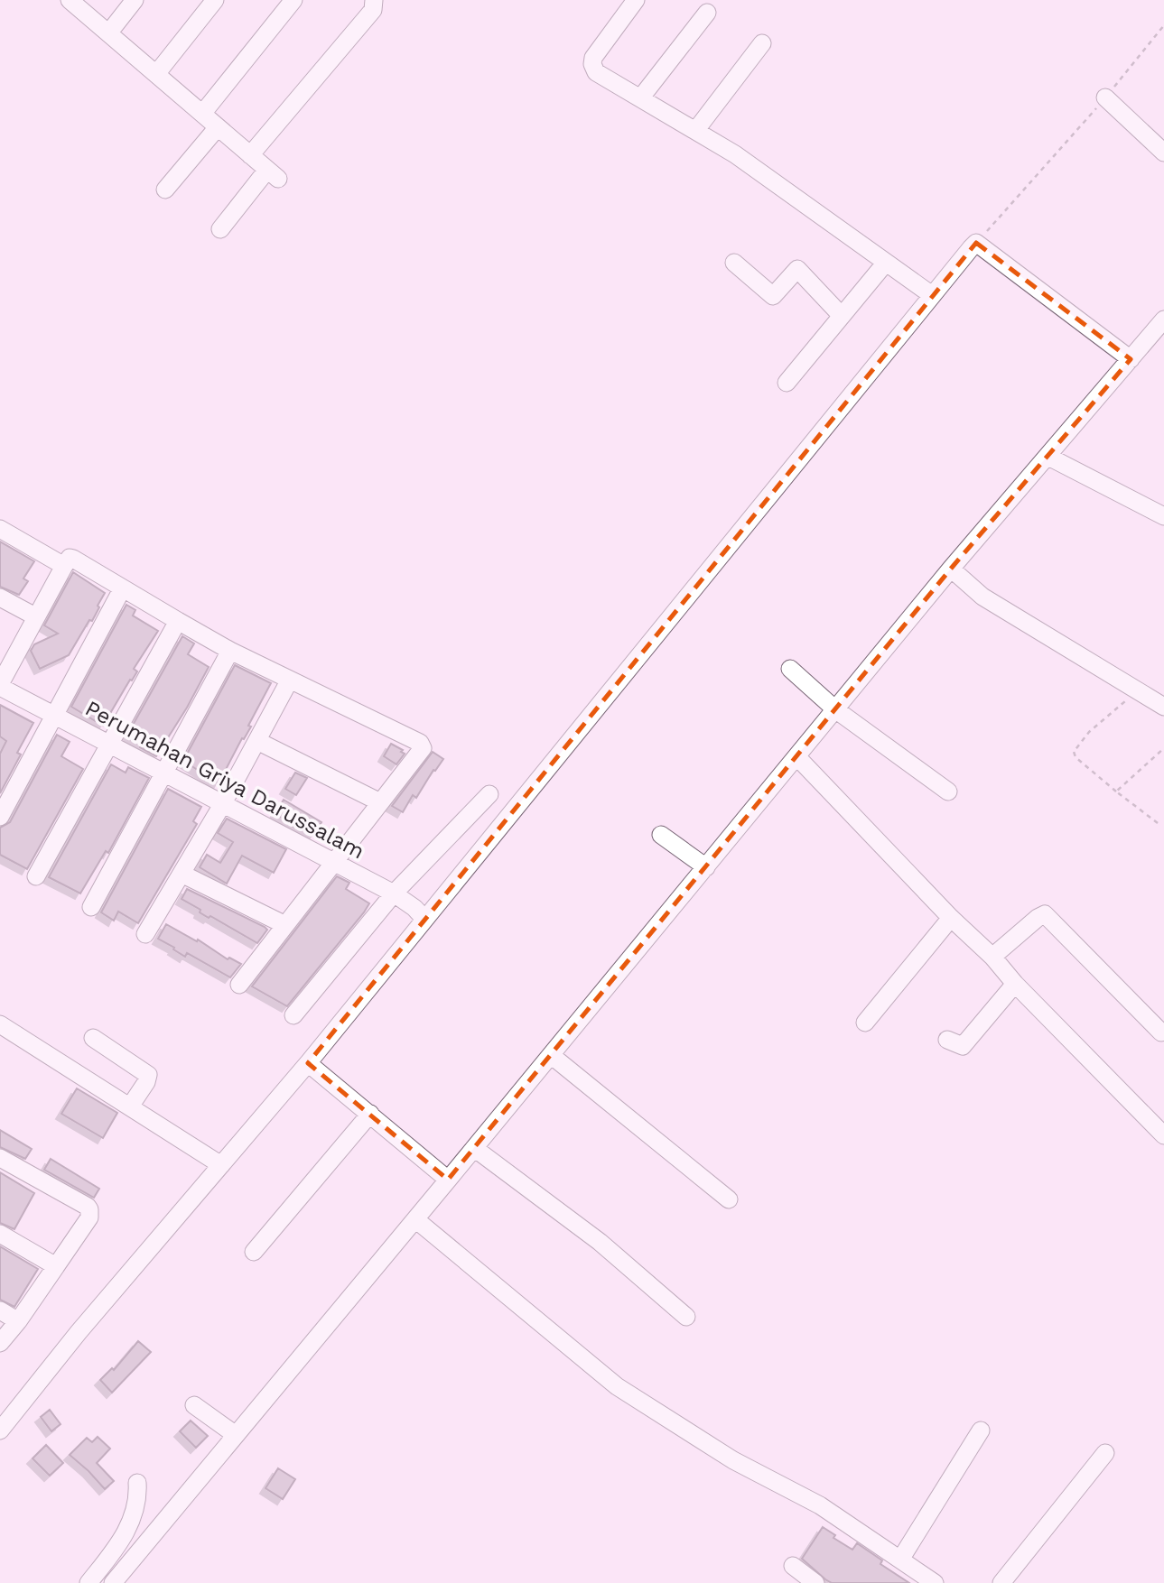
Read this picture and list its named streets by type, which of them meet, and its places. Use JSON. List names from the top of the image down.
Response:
{
  "streets": {
    "street": ["Perumahan Griya Darussalam"]
  }
}
